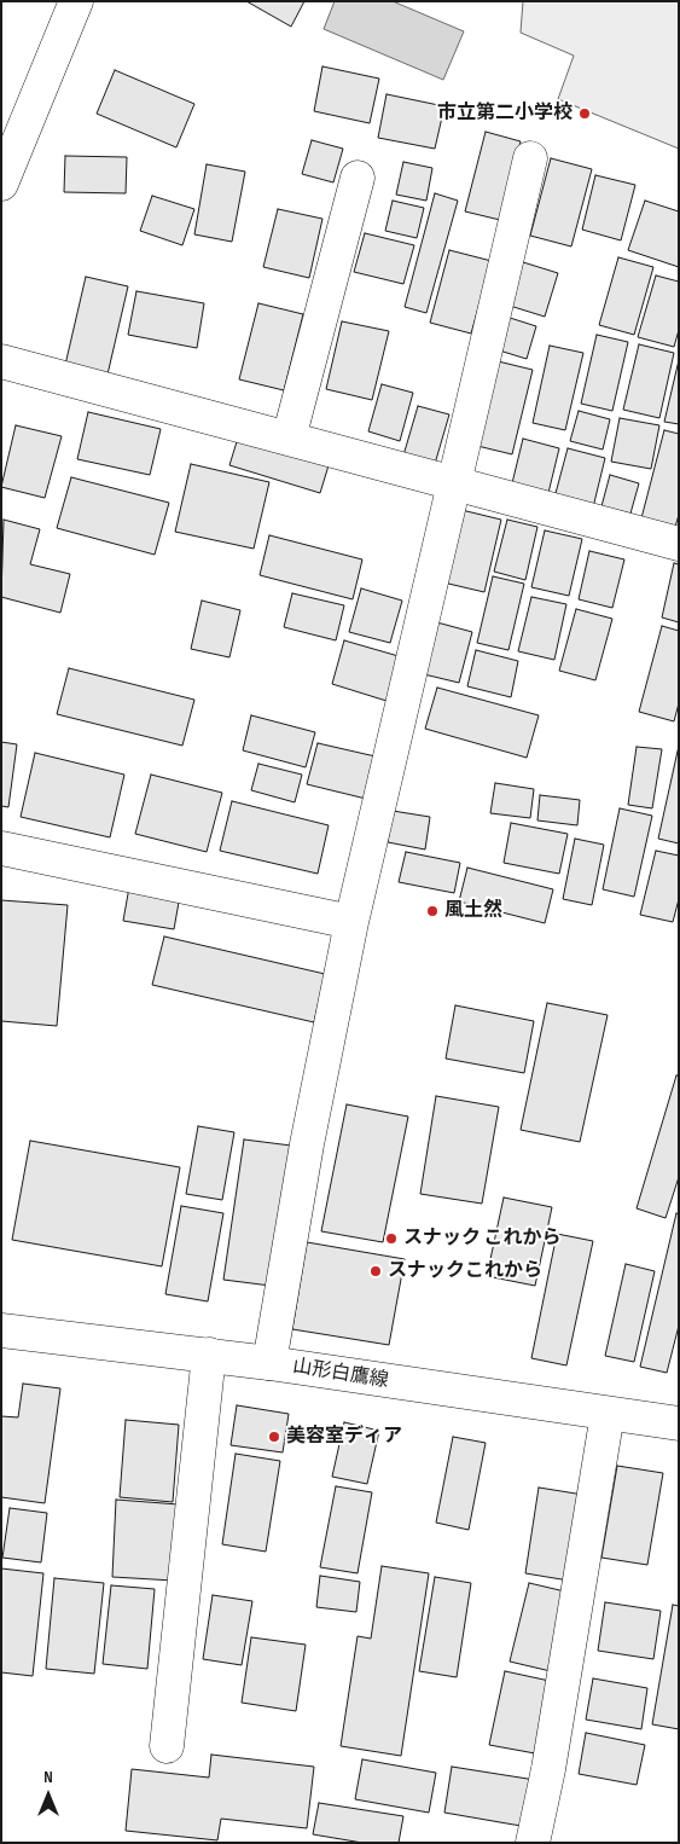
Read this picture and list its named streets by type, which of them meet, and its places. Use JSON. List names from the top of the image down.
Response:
{
  "streets": {
    "main road": ["山形白鷹線"]
  },
  "places": [
    "市立第二小学校",
    "風土然",
    "スナック これから",
    "スナックこれから",
    "美容室ディア"
  ],
  "north": "top"
}
